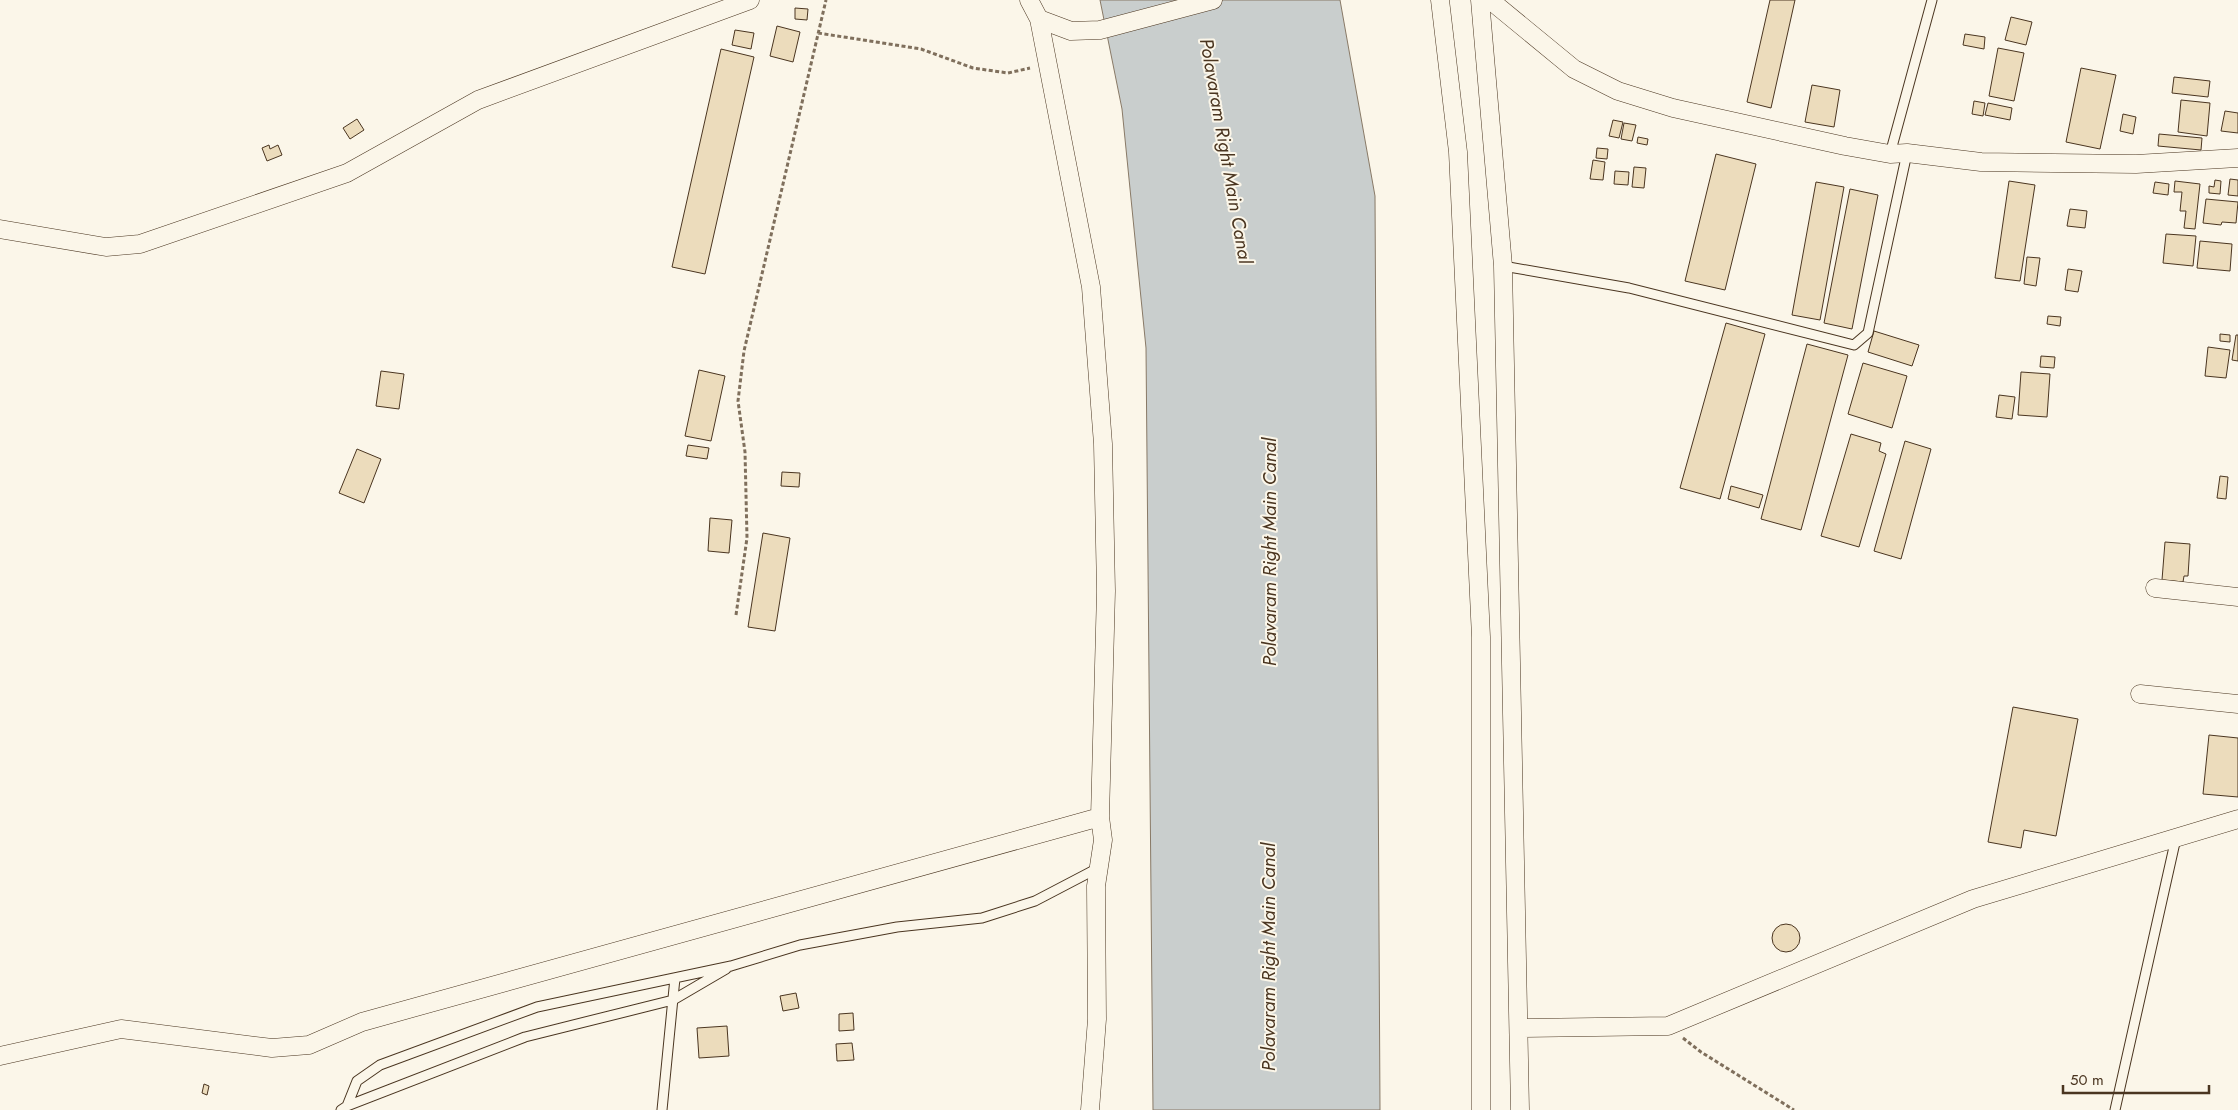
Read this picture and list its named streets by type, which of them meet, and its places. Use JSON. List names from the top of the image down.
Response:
{
  "water": ["Polavaram Right Main Canal"],
  "scale_bar": "50 m"
}
